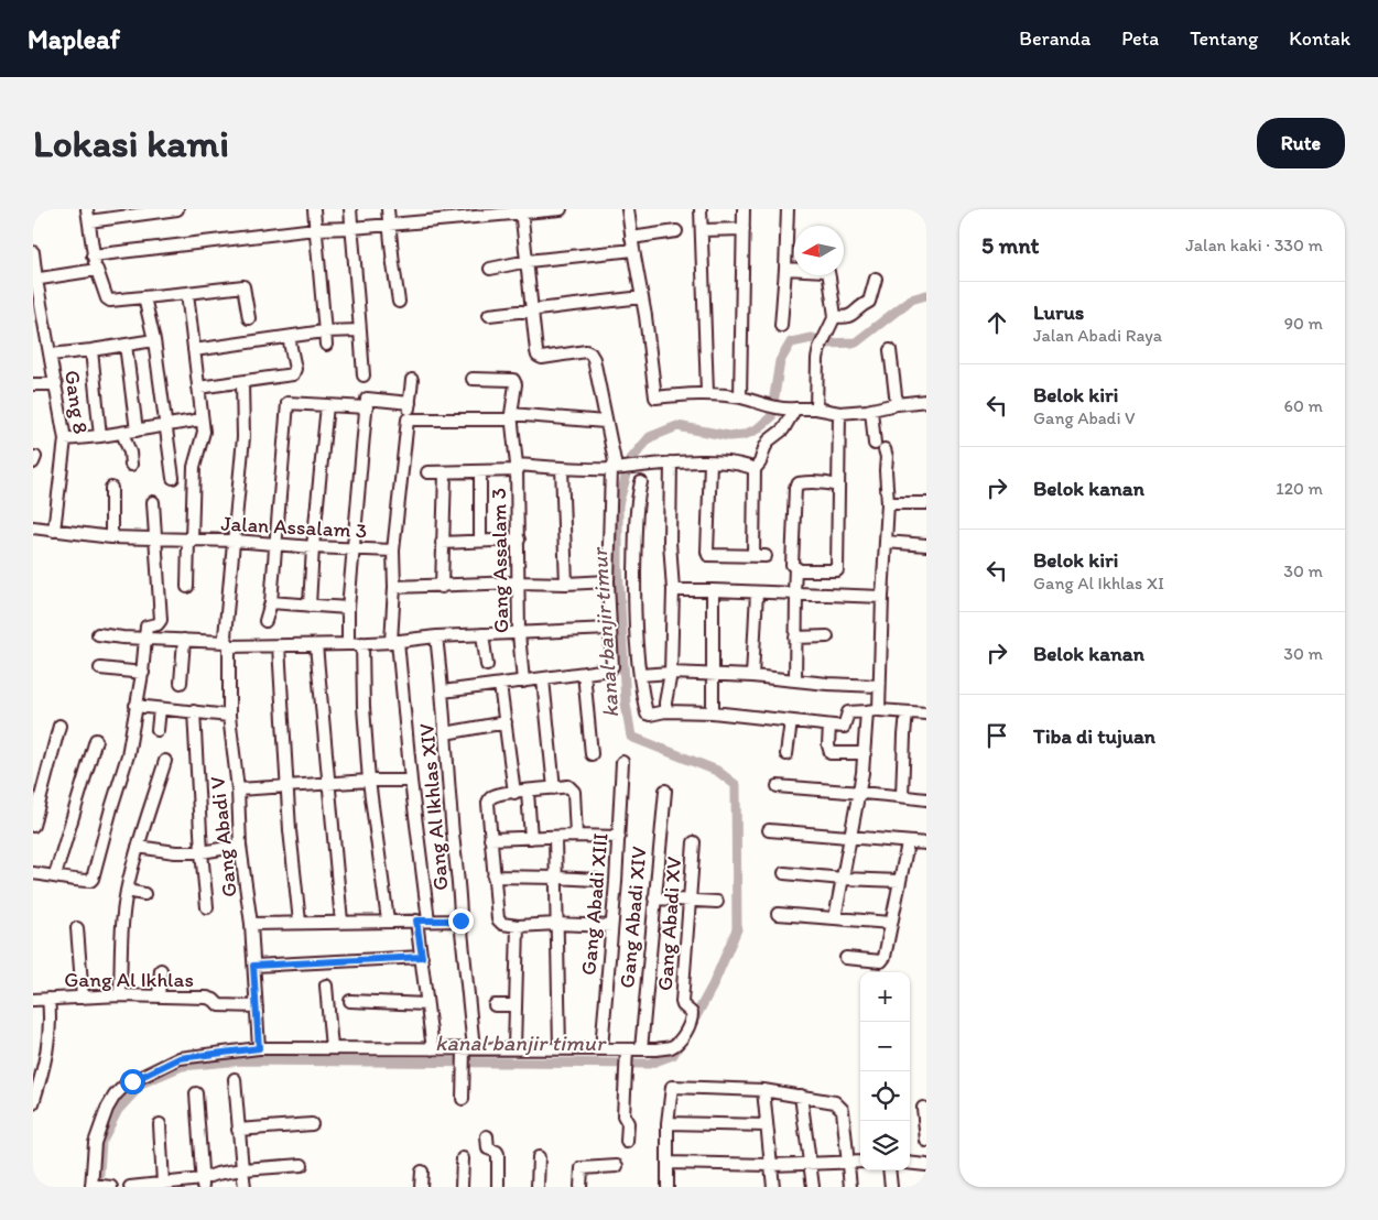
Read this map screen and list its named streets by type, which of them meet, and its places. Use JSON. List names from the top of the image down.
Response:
{
  "streets": {
    "street": [
      "Gang 8",
      "Jalan Assalam 3",
      "Gang Assalam 3",
      "Gang Al Ikhlas XIV",
      "Gang Abadi V",
      "Gang Abadi XIII",
      "Gang Abadi XIV",
      "Gang Abadi XV",
      "Gang Al Ikhlas"
    ]
  },
  "crossings": [
    ["Gang 8", "Jalan Assalam 3"],
    ["Jalan Assalam 3", "Gang Abadi V"],
    ["Gang Abadi V", "Gang Al Ikhlas"],
    ["Gang Abadi XIV", "Gang Abadi XV"]
  ],
  "water": ["kanal banjir timur"],
  "north": "left",
  "page": {
    "header": "Mapleaf",
    "nav": [
      "Beranda",
      "Peta",
      "Tentang",
      "Kontak"
    ],
    "buttons": "Rute",
    "title": "Lokasi kami",
    "heading": ["5 mnt", "Jalan kaki · 330 m"],
    "list": [
      ["Lurus", "Jalan Abadi Raya", "90 m"],
      ["Belok kiri", "Gang Abadi V", "60 m"],
      ["Belok kanan", "120 m"],
      ["Belok kiri", "Gang Al Ikhlas XI", "30 m"],
      ["Belok kanan", "30 m"],
      "Tiba di tujuan"
    ],
    "map_buttons": ["+", "−"]
  }
}
